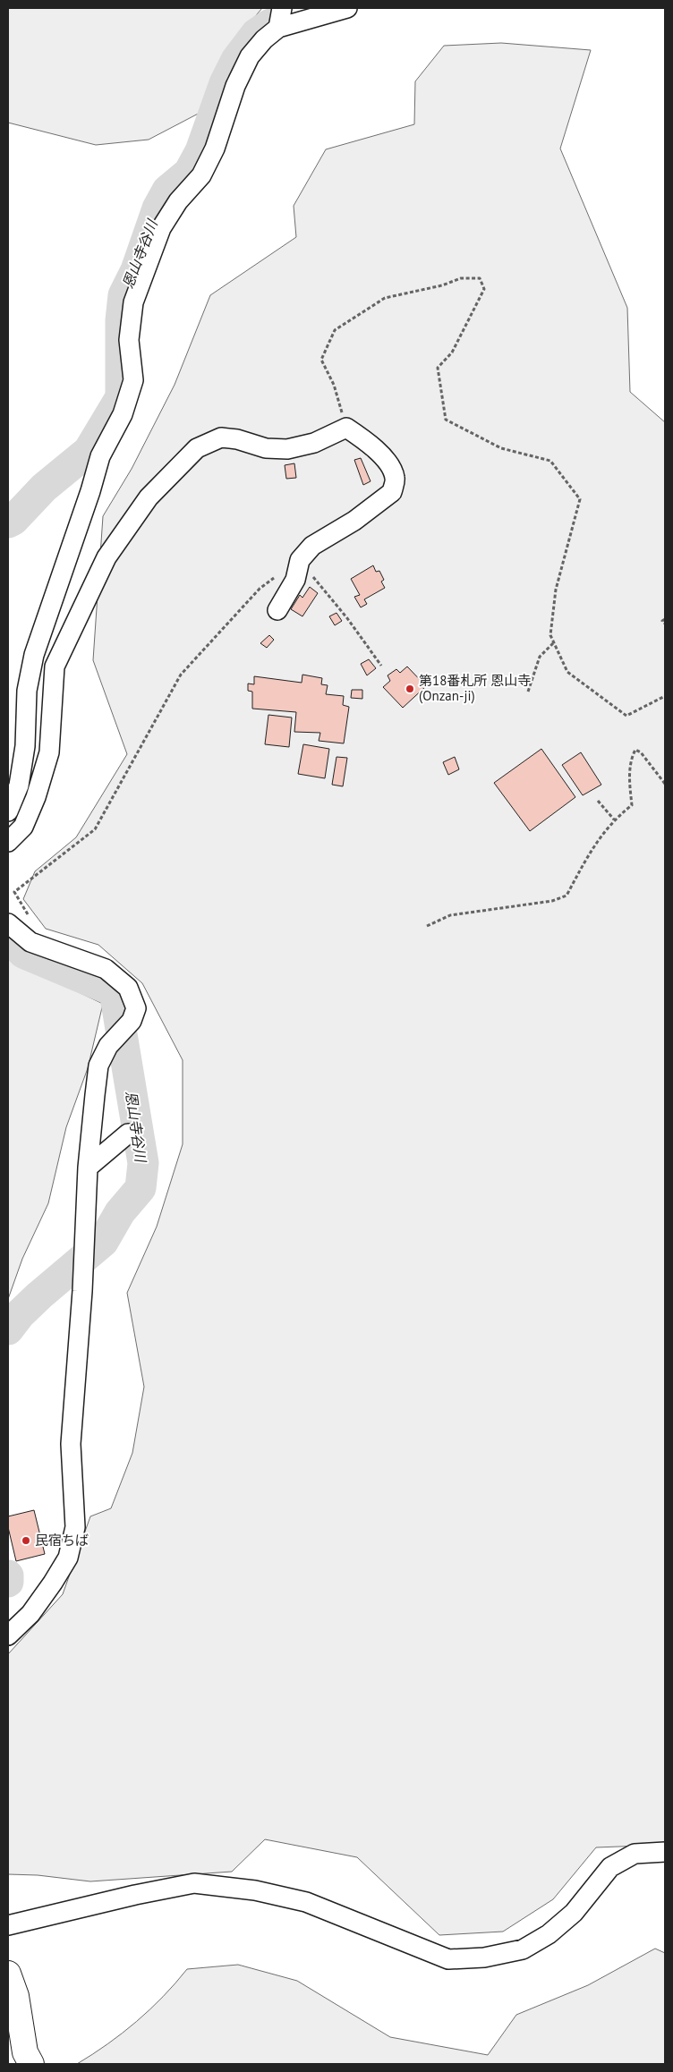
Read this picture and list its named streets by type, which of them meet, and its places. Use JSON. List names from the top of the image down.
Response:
{
  "water": ["恩山寺谷川"],
  "places": ["第18番札所 恩山寺 (Onzan-ji)", "民宿ちば"]
}
